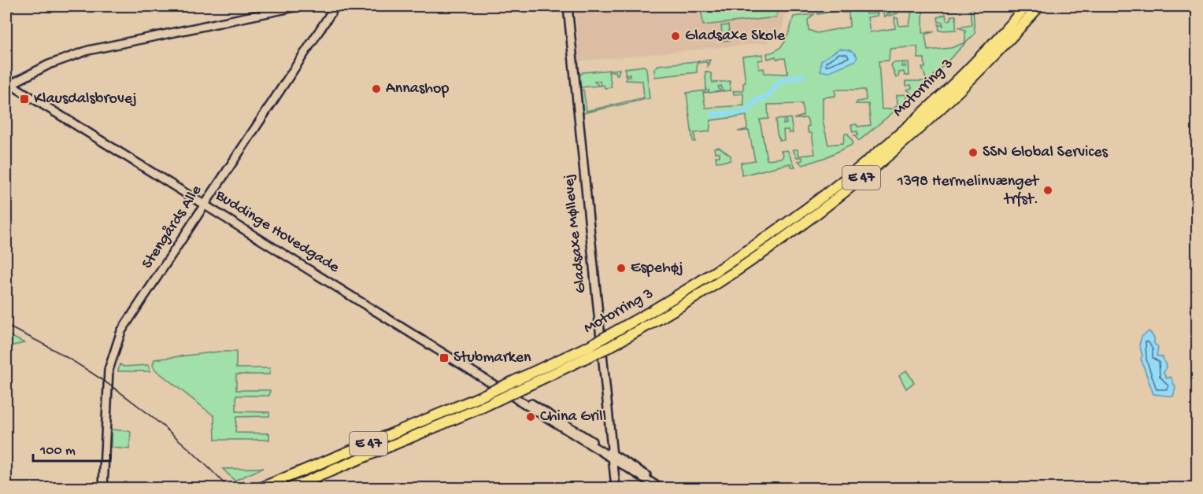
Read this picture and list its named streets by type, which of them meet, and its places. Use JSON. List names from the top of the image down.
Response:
{
  "streets": {
    "highway": ["Motorring 3", "E 47"],
    "street": ["Stengårds Alle", "Buddinge Hovedgade", "Gladsaxe Møllevej"]
  },
  "crossings": [
    ["Stengårds Alle", "Buddinge Hovedgade"],
    ["Buddinge Hovedgade", "Gladsaxe Møllevej"]
  ],
  "places": {
    "other": [
      "Gladsaxe Skole",
      "Annashop",
      "SSN Global Services",
      "1398 Hermelinvænget trfst.",
      "Espehøj",
      "China Grill"
    ],
    "transit": ["Klausdalsbrovej", "Stubmarken"]
  },
  "scale_bar": "100 m"
}
